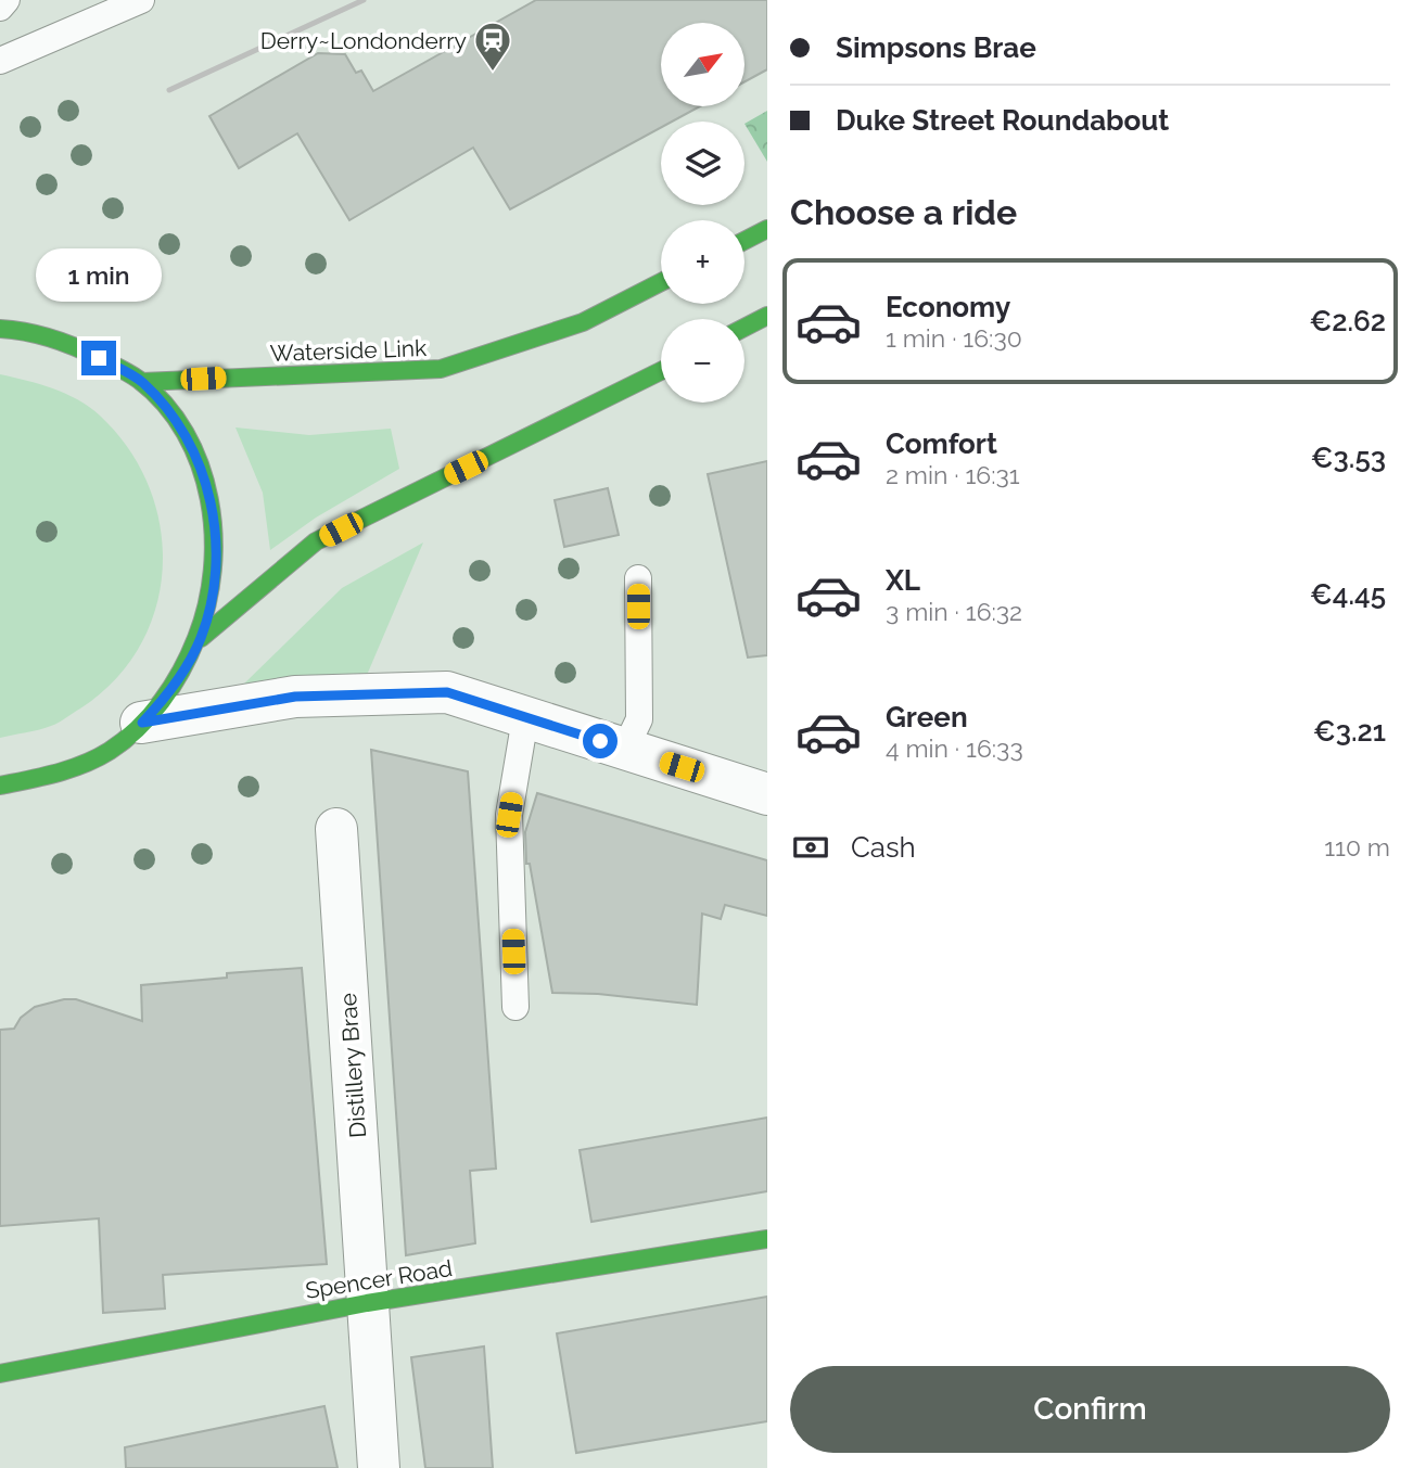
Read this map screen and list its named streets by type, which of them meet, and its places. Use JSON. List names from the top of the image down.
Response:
{
  "streets": {
    "main road": ["Waterside Link", "Spencer Road"],
    "street": ["Distillery Brae"]
  },
  "crossings": [
    ["Distillery Brae", "Spencer Road"]
  ],
  "places": {
    "station": ["Derry~Londonderry"]
  },
  "north": "top right",
  "page": {
    "banner": ["Simpsons Brae", "Duke Street Roundabout"],
    "map_buttons": ["+", "−"],
    "heading": "Choose a ride",
    "bubble": "1 min",
    "list": [
      {
        "name": "Economy",
        "note": "1 min · 16:30",
        "value": "€2.62"
      },
      {
        "name": "Comfort",
        "note": "2 min · 16:31",
        "value": "€3.53"
      },
      {
        "name": "XL",
        "note": "3 min · 16:32",
        "value": "€4.45"
      },
      {
        "name": "Green",
        "note": "4 min · 16:33",
        "value": "€3.21"
      }
    ],
    "pay": ["Cash", "110 m"],
    "buttons": "Confirm"
  }
}
